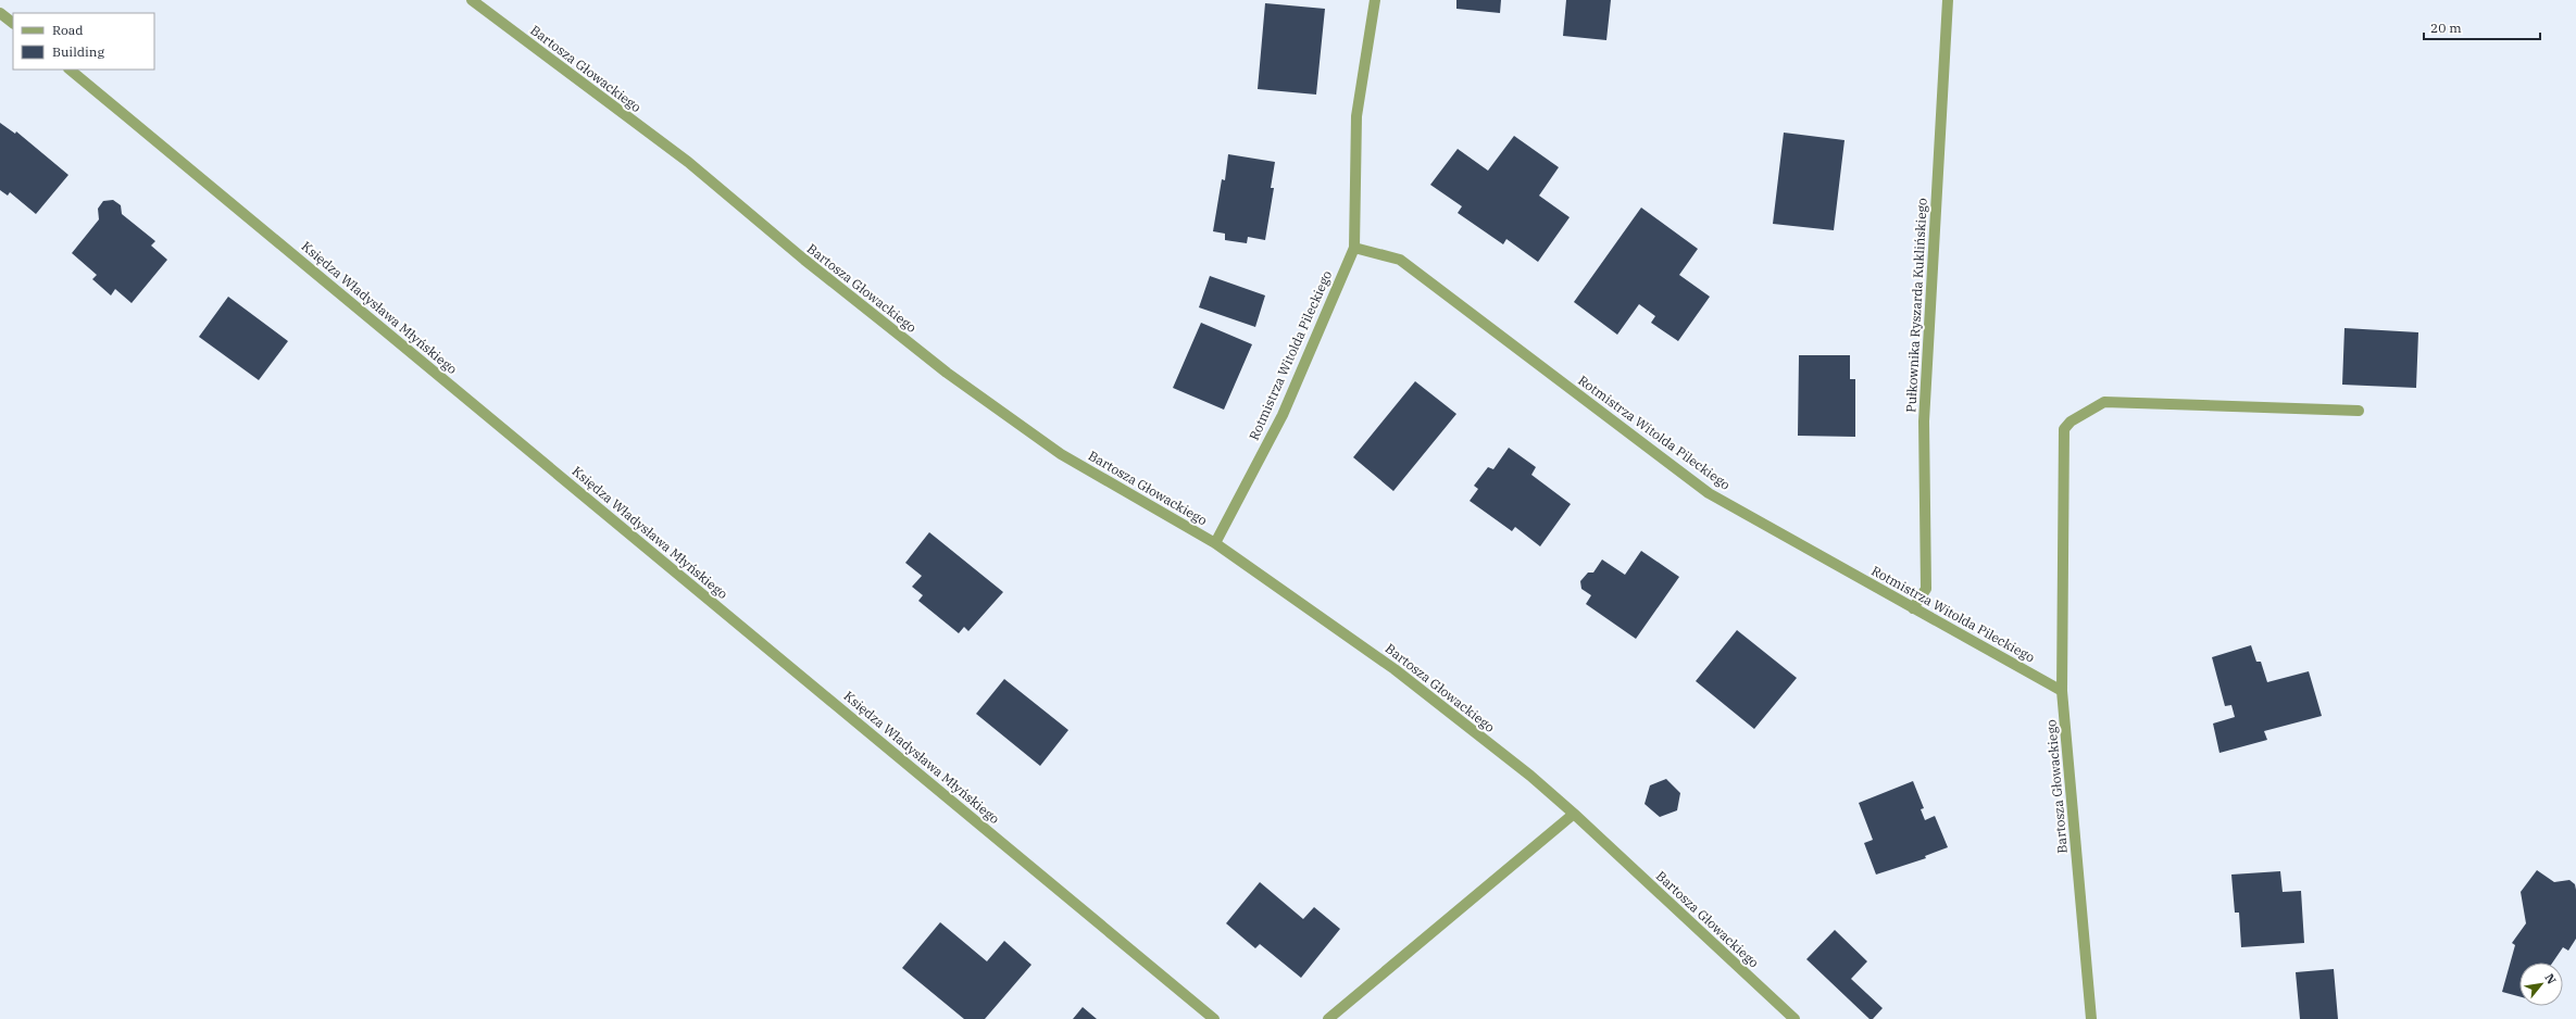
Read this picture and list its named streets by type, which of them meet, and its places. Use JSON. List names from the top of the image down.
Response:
{
  "streets": {
    "street": [
      "Bartosza Głowackiego",
      "Pułkownika Ryszarda Kuklińskiego",
      "Księdza Władysława Młyńskiego",
      "Rotmistrza Witolda Pileckiego"
    ]
  },
  "crossings": [
    ["Bartosza Głowackiego", "Rotmistrza Witolda Pileckiego"],
    ["Pułkownika Ryszarda Kuklińskiego", "Rotmistrza Witolda Pileckiego"]
  ],
  "legend": ["Road", "Building"],
  "scale_bar": "20 m",
  "north": "top right"
}
